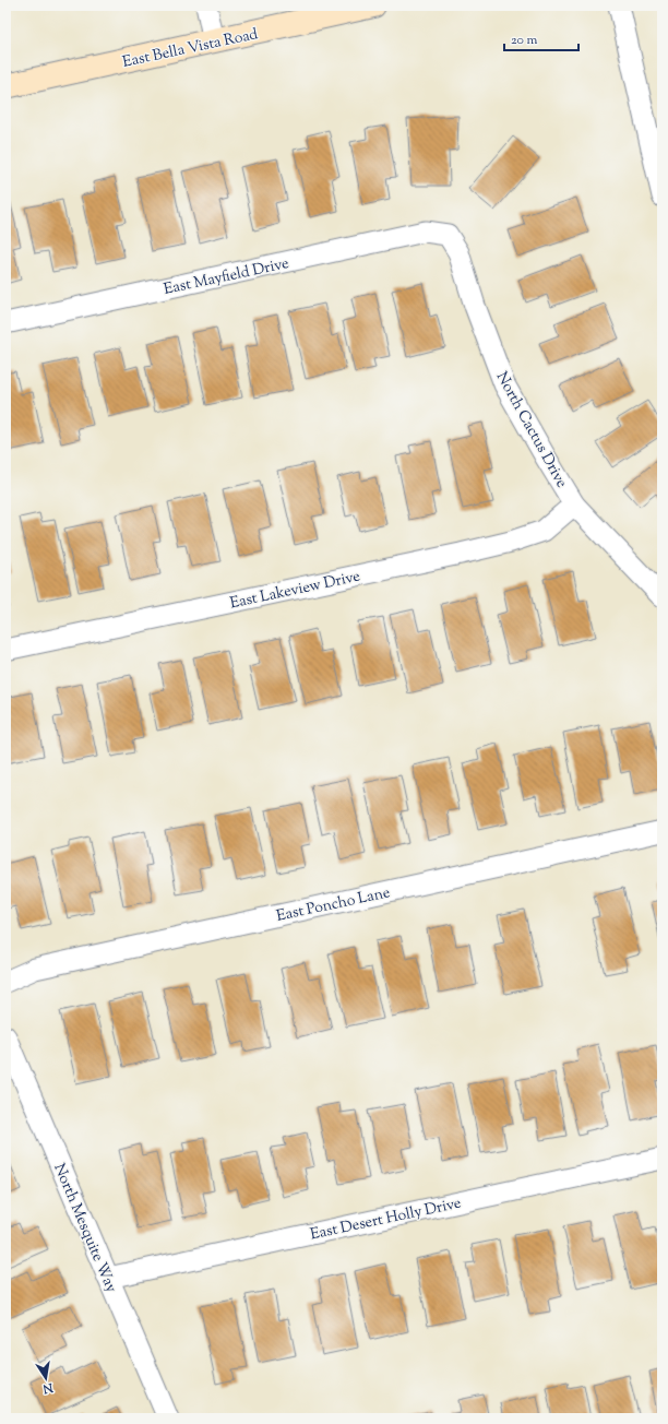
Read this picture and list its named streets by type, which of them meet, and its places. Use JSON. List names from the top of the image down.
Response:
{
  "streets": {
    "street": [
      "East Bella Vista Road",
      "East Mayfield Drive",
      "North Cactus Drive",
      "East Lakeview Drive",
      "East Poncho Lane",
      "East Desert Holly Drive",
      "North Mesquite Way"
    ]
  },
  "crossings": [
    ["East Mayfield Drive", "North Cactus Drive"],
    ["North Cactus Drive", "East Lakeview Drive"],
    ["East Desert Holly Drive", "North Mesquite Way"]
  ],
  "scale_bar": "20 m",
  "north": "bottom"
}
